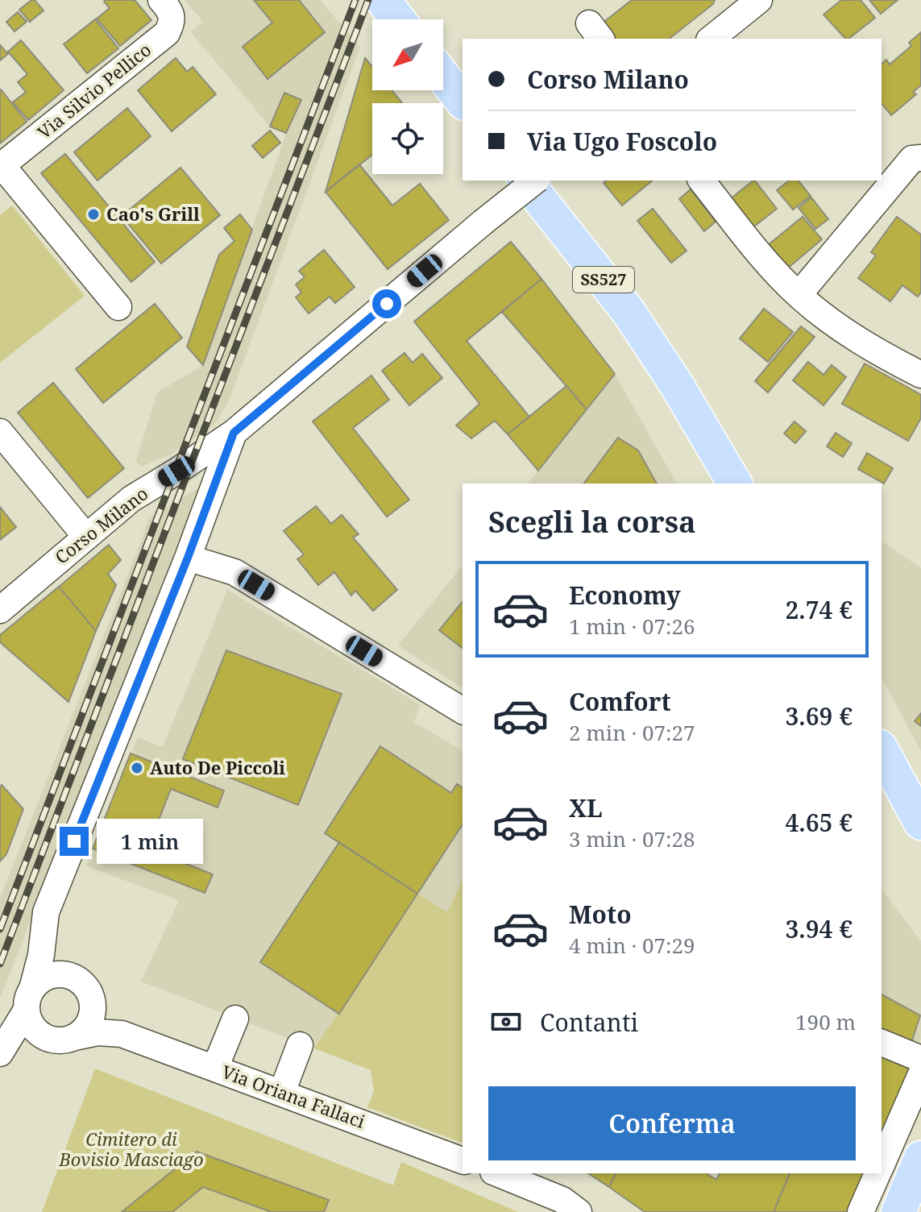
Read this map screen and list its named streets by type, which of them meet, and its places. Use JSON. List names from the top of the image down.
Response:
{
  "streets": {
    "main road": ["SS527"],
    "street": ["Via Silvio Pellico", "Corso Milano", "Via Oriana Fallaci"]
  },
  "parks": ["Cimitero di Bovisio Masciago"],
  "places": ["Cao's Grill", "Auto De Piccoli"],
  "north": "bottom left",
  "page": {
    "banner": ["Corso Milano", "Via Ugo Foscolo"],
    "heading": "Scegli la corsa",
    "list": [
      {
        "name": "Economy",
        "note": "1 min · 07:26",
        "value": "2.74 €"
      },
      {
        "name": "Comfort",
        "note": "2 min · 07:27",
        "value": "3.69 €"
      },
      {
        "name": "XL",
        "note": "3 min · 07:28",
        "value": "4.65 €"
      },
      {
        "name": "Moto",
        "note": "4 min · 07:29",
        "value": "3.94 €"
      }
    ],
    "bubble": "1 min",
    "pay": ["Contanti", "190 m"],
    "buttons": "Conferma"
  }
}
